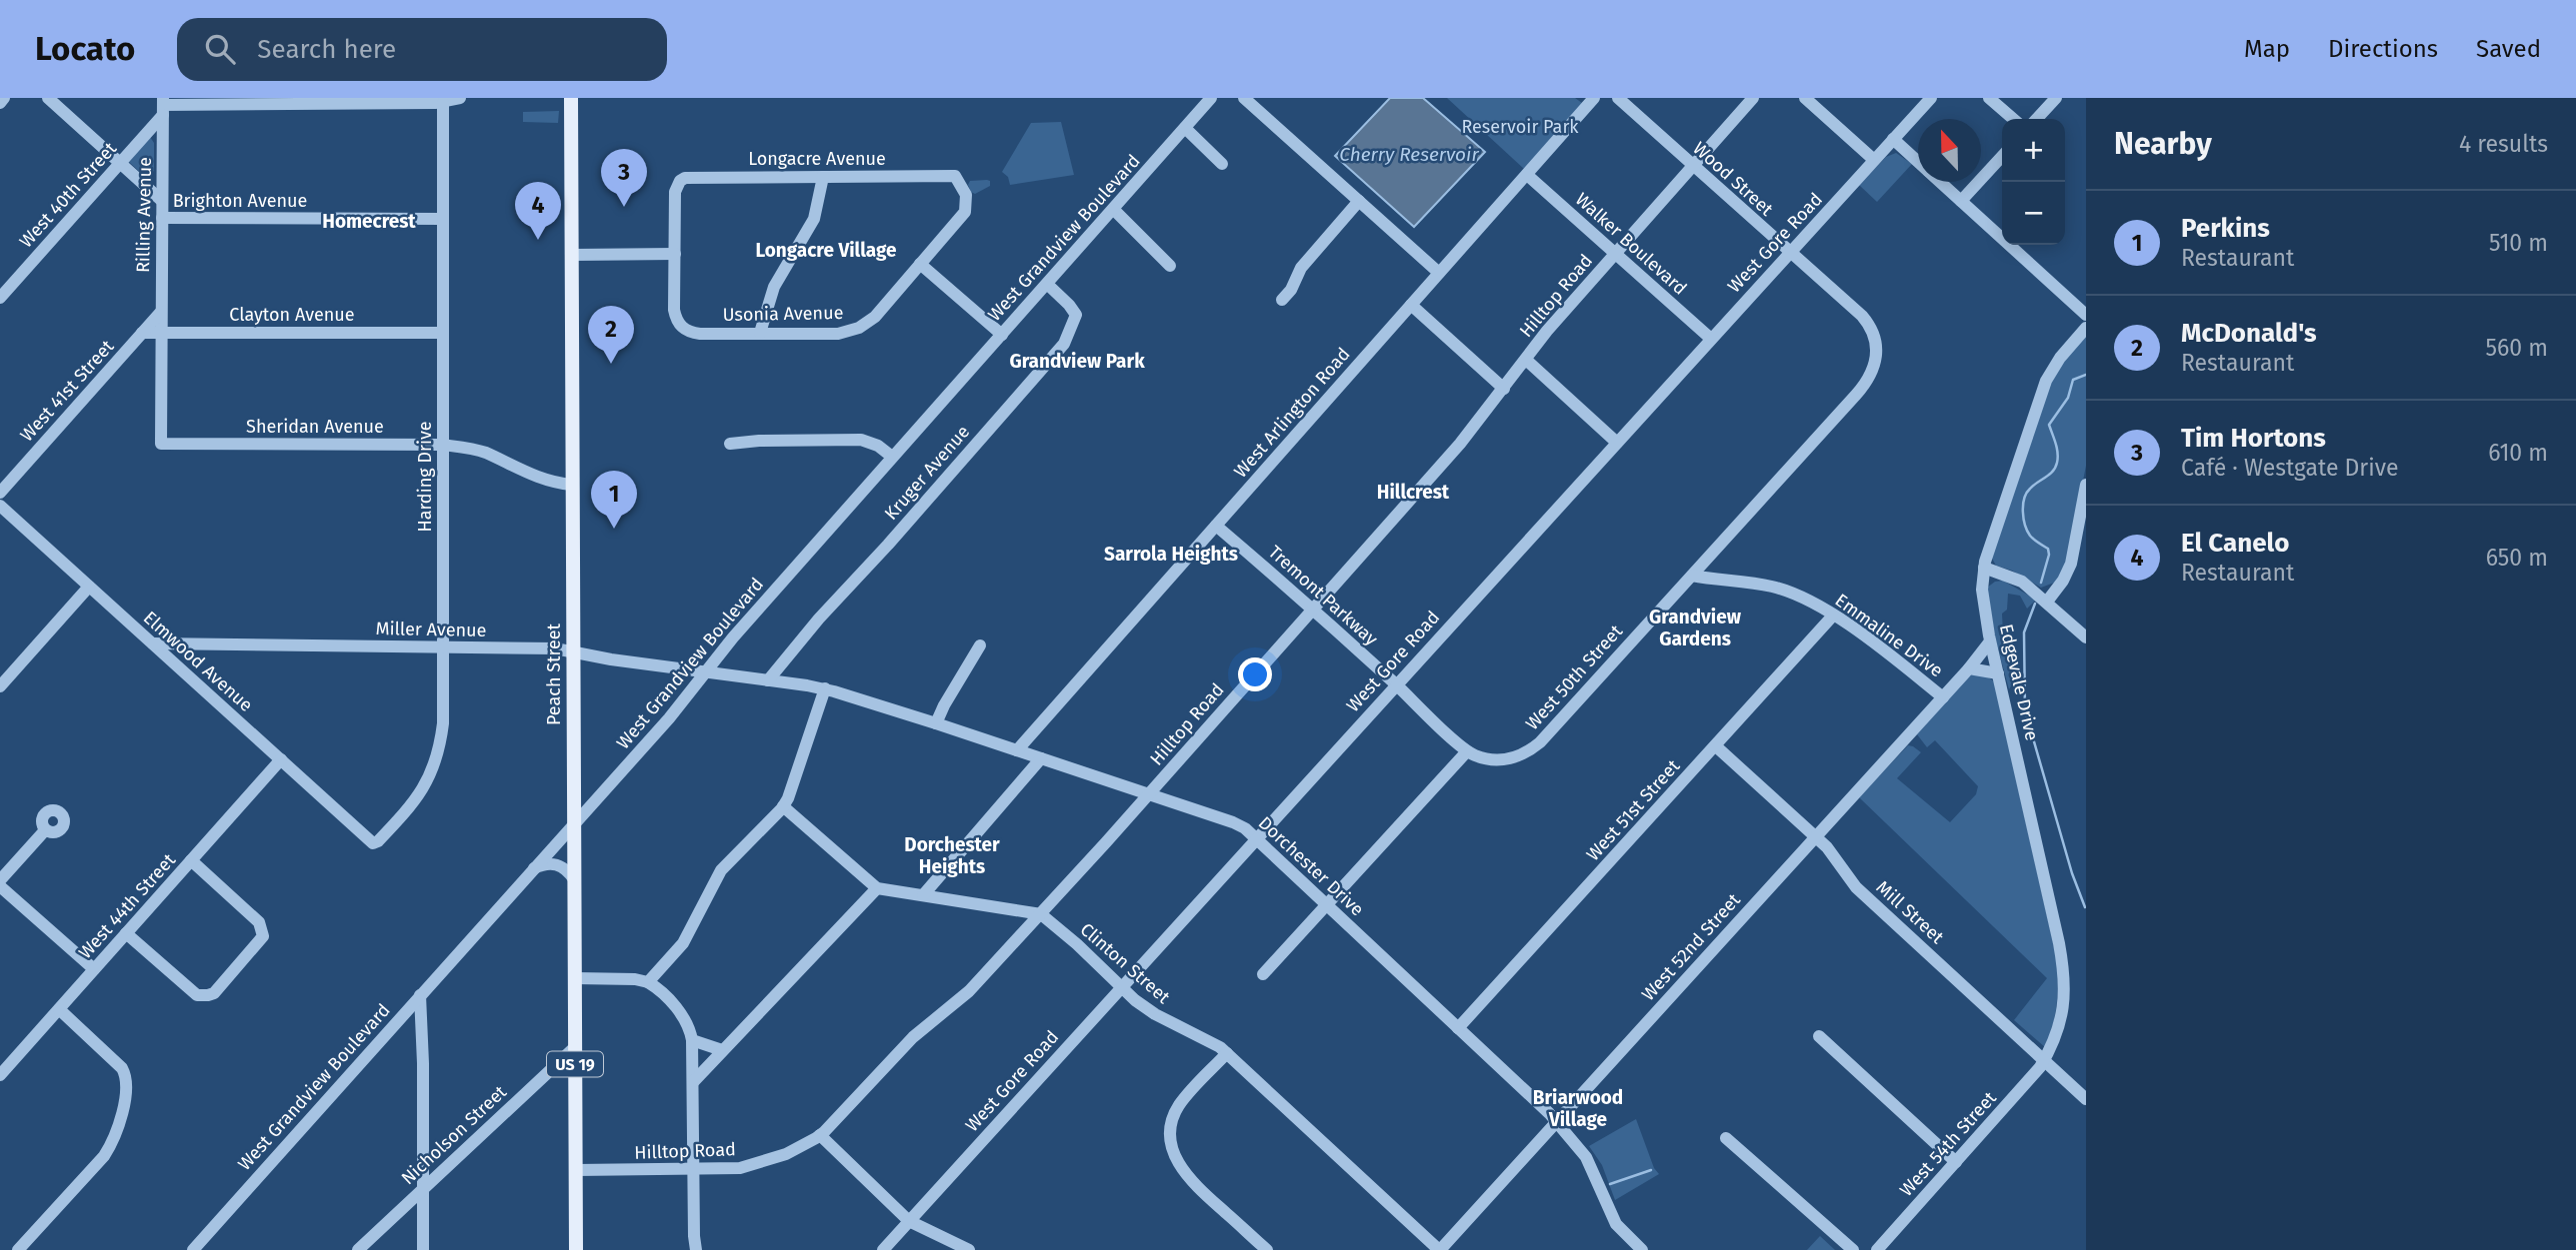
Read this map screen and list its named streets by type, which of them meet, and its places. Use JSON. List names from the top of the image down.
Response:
{
  "streets": {
    "main road": ["Peach Street", "US 19"],
    "street": [
      "Longacre Avenue",
      "Wood Street",
      "West 40th Street",
      "Brighton Avenue",
      "Rilling Avenue",
      "West Grandview Boulevard",
      "West Gore Road",
      "Walker Boulevard",
      "Hilltop Road",
      "Usonia Avenue",
      "Clayton Avenue",
      "West 41st Street",
      "West Arlington Road",
      "Sheridan Avenue",
      "Kruger Avenue",
      "Harding Drive",
      "Tremont Parkway",
      "Miller Avenue",
      "Emmaline Drive",
      "Elmwood Avenue",
      "West 50th Street",
      "Edgevale Drive",
      "West 51st Street",
      "Dorchester Drive",
      "West 44th Street",
      "Mill Street",
      "West 52nd Street",
      "Clinton Street",
      "Nicholson Street",
      "West 54th Street"
    ]
  },
  "crossings": [
    ["Longacre Avenue", "Usonia Avenue"],
    ["Wood Street", "West Gore Road"],
    ["Wood Street", "Hilltop Road"],
    ["Wood Street", "West 50th Street"],
    ["West 40th Street", "Rilling Avenue"],
    ["Brighton Avenue", "Rilling Avenue"],
    ["Brighton Avenue", "Harding Drive"],
    ["Rilling Avenue", "Clayton Avenue"],
    ["Rilling Avenue", "West 41st Street"],
    ["Rilling Avenue", "Sheridan Avenue"],
    ["West Grandview Boulevard", "Kruger Avenue"],
    ["West Grandview Boulevard", "Miller Avenue"],
    ["West Grandview Boulevard", "Peach Street"],
    ["West Grandview Boulevard", "Dorchester Drive"],
    ["West Gore Road", "Walker Boulevard"],
    ["West Gore Road", "Tremont Parkway"],
    ["West Gore Road", "Dorchester Drive"],
    ["West Gore Road", "Clinton Street"],
    ["Walker Boulevard", "Hilltop Road"],
    ["Walker Boulevard", "West Arlington Road"],
    ["Hilltop Road", "Tremont Parkway"],
    ["Hilltop Road", "Peach Street"],
    ["Hilltop Road", "Dorchester Drive"],
    ["Hilltop Road", "Clinton Street"],
    ["Clayton Avenue", "West 41st Street"],
    ["Clayton Avenue", "Sheridan Avenue"],
    ["Clayton Avenue", "Harding Drive"],
    ["West Arlington Road", "Tremont Parkway"],
    ["West Arlington Road", "Dorchester Drive"],
    ["Sheridan Avenue", "Harding Drive"],
    ["Sheridan Avenue", "Peach Street"],
    ["Kruger Avenue", "Dorchester Drive"],
    ["Harding Drive", "Miller Avenue"],
    ["Harding Drive", "Elmwood Avenue"],
    ["Tremont Parkway", "West 50th Street"],
    ["Miller Avenue", "Elmwood Avenue"],
    ["Miller Avenue", "Peach Street"],
    ["Miller Avenue", "Dorchester Drive"],
    ["Emmaline Drive", "West 50th Street"],
    ["Emmaline Drive", "West 51st Street"],
    ["Emmaline Drive", "West 52nd Street"],
    ["Elmwood Avenue", "West 44th Street"],
    ["Peach Street", "Nicholson Street"],
    ["Edgevale Drive", "Mill Street"],
    ["Edgevale Drive", "West 52nd Street"],
    ["Edgevale Drive", "West 54th Street"],
    ["West 51st Street", "Dorchester Drive"],
    ["West 51st Street", "Mill Street"],
    ["Dorchester Drive", "West 52nd Street"],
    ["Mill Street", "West 52nd Street"],
    ["Mill Street", "West 54th Street"],
    ["West 52nd Street", "Clinton Street"]
  ],
  "districts": [
    "Homecrest",
    "Longacre Village",
    "Grandview Park",
    "Hillcrest",
    "Sarrola Heights",
    "Grandview Gardens",
    "Dorchester Heights",
    "Briarwood Village"
  ],
  "water": ["Cherry Reservoir"],
  "parks": ["Reservoir Park"],
  "north": "top",
  "page": {
    "header": "Locato",
    "search": "Search here",
    "nav": ["Map", "Directions", "Saved"],
    "heading": ["Nearby", "4 results"],
    "map_buttons": ["+", "−"],
    "pins": [
      "3",
      "4",
      "2",
      "1"
    ],
    "list": [
      {
        "mark": "1",
        "name": "Perkins",
        "note": "Restaurant",
        "value": "510 m"
      },
      {
        "mark": "2",
        "name": "McDonald's",
        "note": "Restaurant",
        "value": "560 m"
      },
      {
        "mark": "3",
        "name": "Tim Hortons",
        "note": "Café · Westgate Drive",
        "value": "610 m"
      },
      {
        "mark": "4",
        "name": "El Canelo",
        "note": "Restaurant",
        "value": "650 m"
      }
    ]
  }
}
